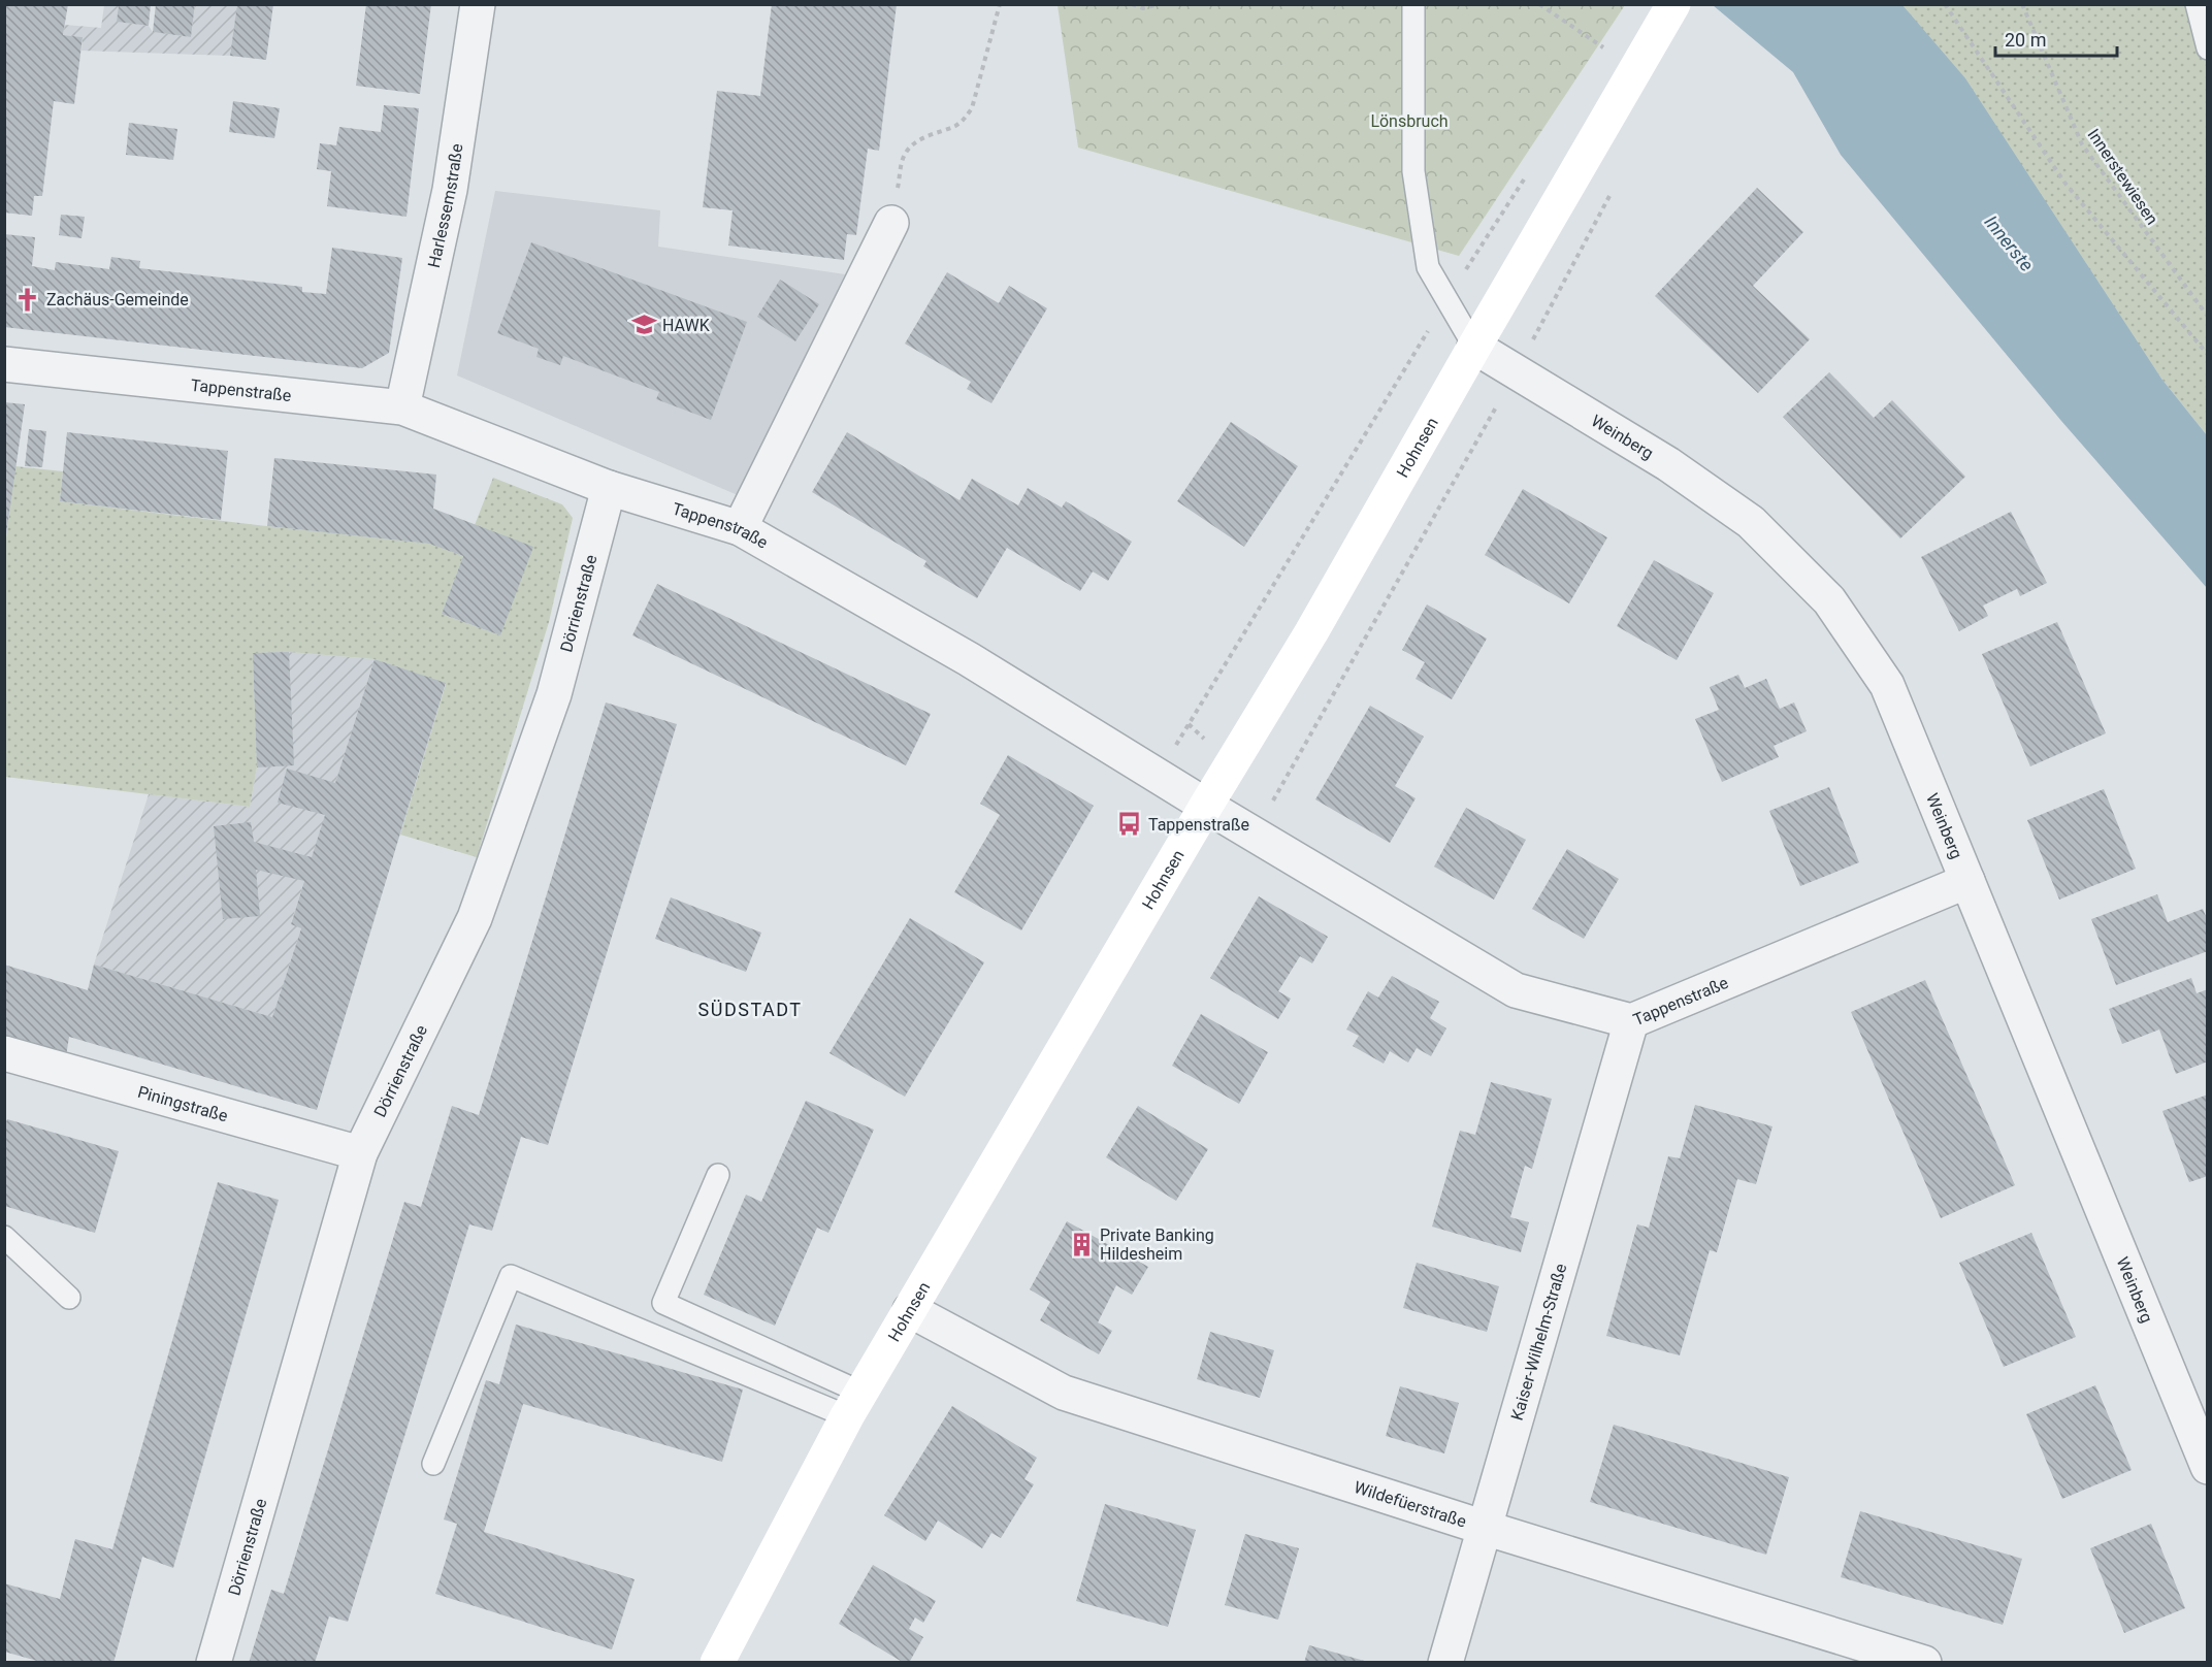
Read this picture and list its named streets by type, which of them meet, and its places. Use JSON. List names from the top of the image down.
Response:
{
  "streets": {
    "main road": ["Hohnsen"],
    "street": [
      "Harlessemstraße",
      "Tappenstraße",
      "Weinberg",
      "Dörrienstraße",
      "Piningstraße",
      "Kaiser-Wilhelm-Straße",
      "Wildefüerstraße"
    ],
    "path": ["Innerstewiesen"]
  },
  "crossings": [
    ["Harlessemstraße", "Tappenstraße"],
    ["Tappenstraße", "Weinberg"],
    ["Tappenstraße", "Hohnsen"],
    ["Tappenstraße", "Dörrienstraße"],
    ["Tappenstraße", "Kaiser-Wilhelm-Straße"],
    ["Weinberg", "Hohnsen"],
    ["Hohnsen", "Wildefüerstraße"],
    ["Dörrienstraße", "Piningstraße"],
    ["Kaiser-Wilhelm-Straße", "Wildefüerstraße"]
  ],
  "districts": ["SÜDSTADT"],
  "water": ["Innerste"],
  "parks": ["Lönsbruch"],
  "places": {
    "church": ["Zachäus-Gemeinde"],
    "school or university": ["HAWK"],
    "bus stop": ["Tappenstraße"],
    "building": ["Private Banking Hildesheim"]
  },
  "scale_bar": "20 m"
}
